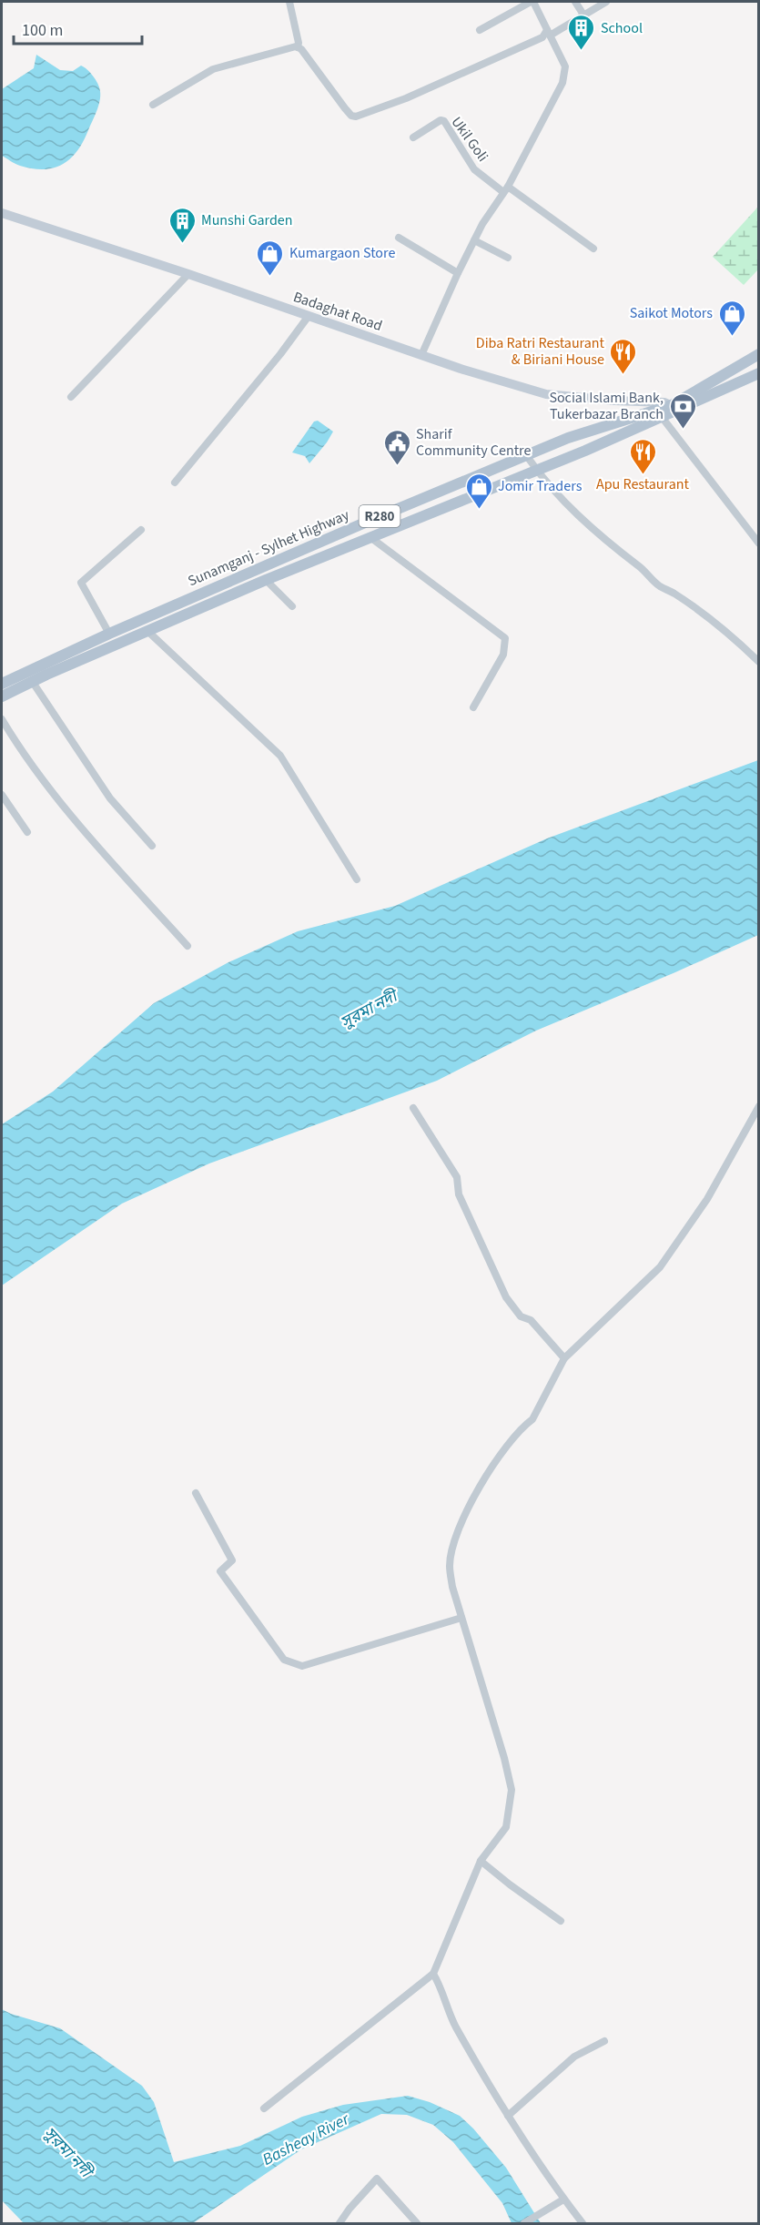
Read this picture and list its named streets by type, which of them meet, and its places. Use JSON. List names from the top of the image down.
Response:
{
  "streets": {
    "main road": ["Badaghat Road", "R280", "Sunamganj - Sylhet Highway"],
    "street": ["Ukil Goli"]
  },
  "crossings": [
    ["Badaghat Road", "Sunamganj - Sylhet Highway"]
  ],
  "water": ["সুরমা নদী", "Basheay River"],
  "places": {
    "building": ["School", "Munshi Garden"],
    "shop": ["Kumargaon Store", "Saikot Motors", "Jomir Traders"],
    "restaurant": ["Diba Ratri Restaurant & Biriani House", "Apu Restaurant"],
    "bank": ["Social Islami Bank, Tukerbazar Branch"],
    "public building": ["Sharif Community Centre"]
  },
  "scale_bar": "100 m"
}
